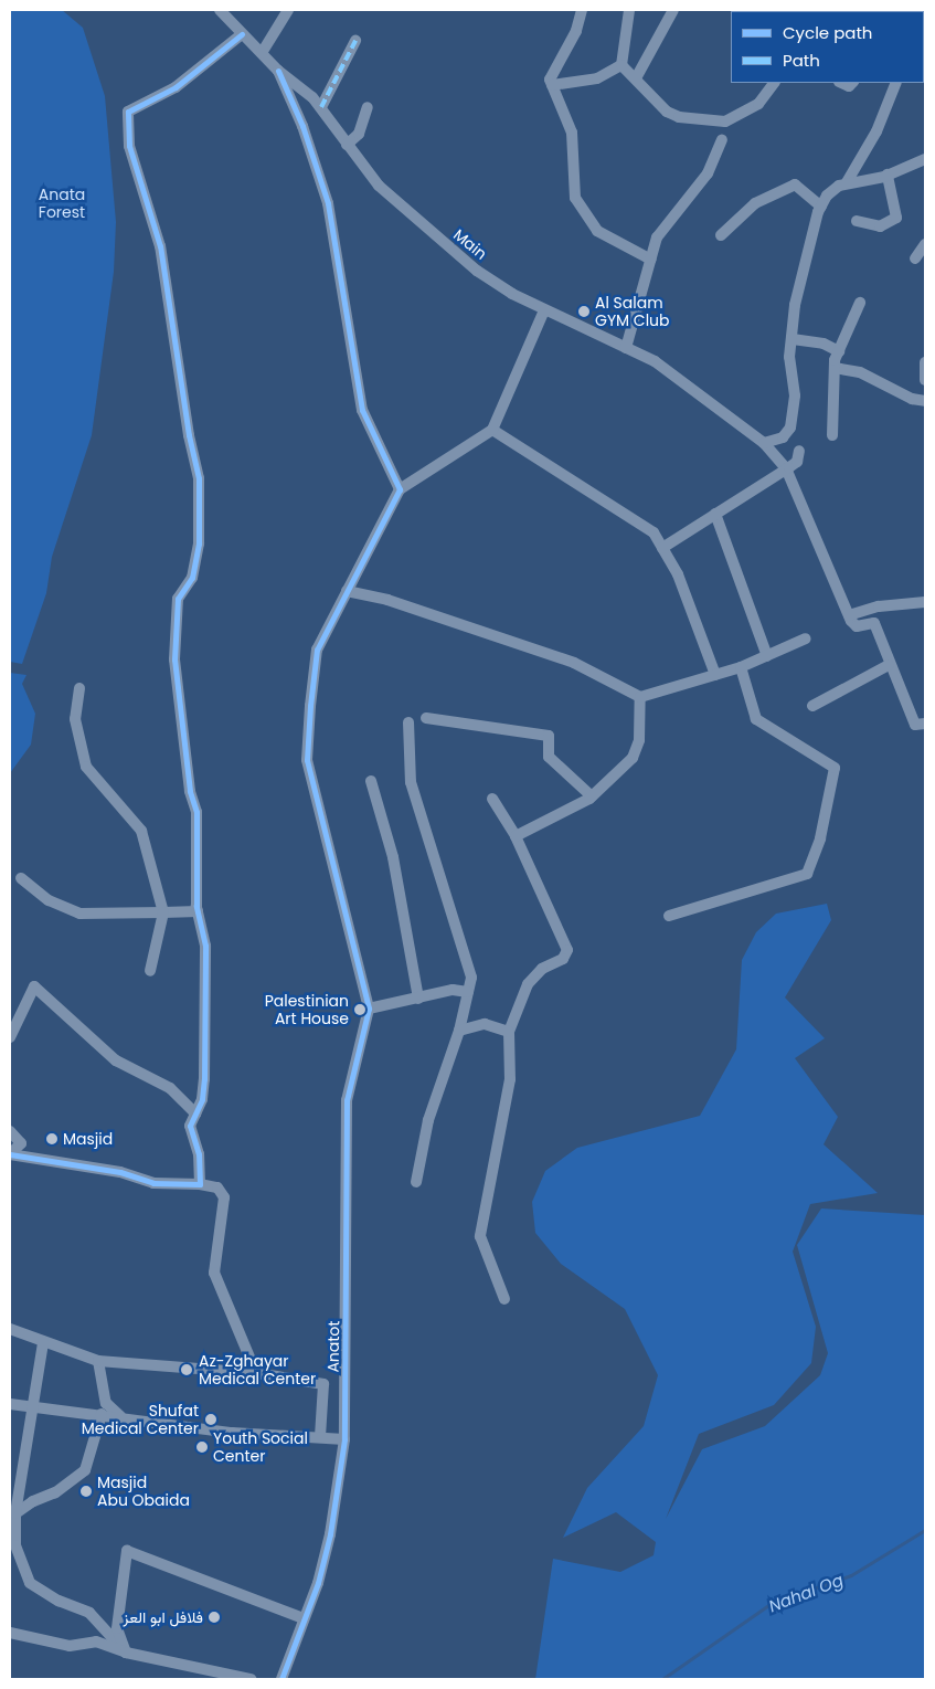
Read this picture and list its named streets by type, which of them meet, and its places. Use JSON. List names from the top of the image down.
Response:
{
  "streets": {
    "street": ["Main", "Anatot"]
  },
  "water": ["Nahal Og"],
  "parks": ["Anata Forest"],
  "places": [
    "Al Salam GYM Club",
    "Palestinian Art House",
    "Masjid",
    "Az-Zghayar Medical Center",
    "Shufat Medical Center",
    "Youth Social Center",
    "Masjid Abu Obaida",
    "فلافل ابو العز"
  ],
  "legend": ["Cycle path", "Path"]
}
